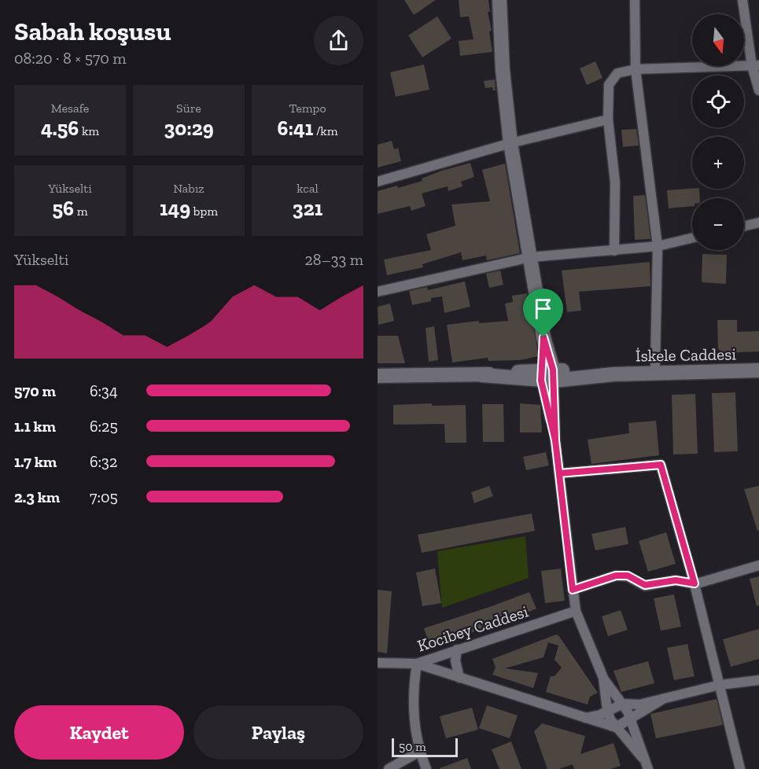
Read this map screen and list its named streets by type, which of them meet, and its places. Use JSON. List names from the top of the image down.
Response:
{
  "streets": {
    "street": ["İskele Caddesi", "Kocibey Caddesi"]
  },
  "scale_bar": "50 m",
  "north": "bottom",
  "page": {
    "heading": ["Sabah koşusu", "08:20 · 8 × 570 m"],
    "map_buttons": ["+", "−"],
    "stats": [
      ["Mesafe", "4.56 km"],
      ["Süre", "30:29"],
      ["Tempo", "6:41 /km"],
      ["Yükselti", "56 m"],
      ["Nabız", "149 bpm"],
      ["kcal", "321"]
    ],
    "chart": ["Yükselti", "28–33 m"],
    "list": [
      {
        "name": "570 m",
        "note": "6:34"
      },
      {
        "name": "1.1 km",
        "note": "6:25"
      },
      {
        "name": "1.7 km",
        "note": "6:32"
      },
      {
        "name": "2.3 km",
        "note": "7:05"
      }
    ],
    "buttons": ["Kaydet", "Paylaş"],
    "scale": "50 m"
  }
}
